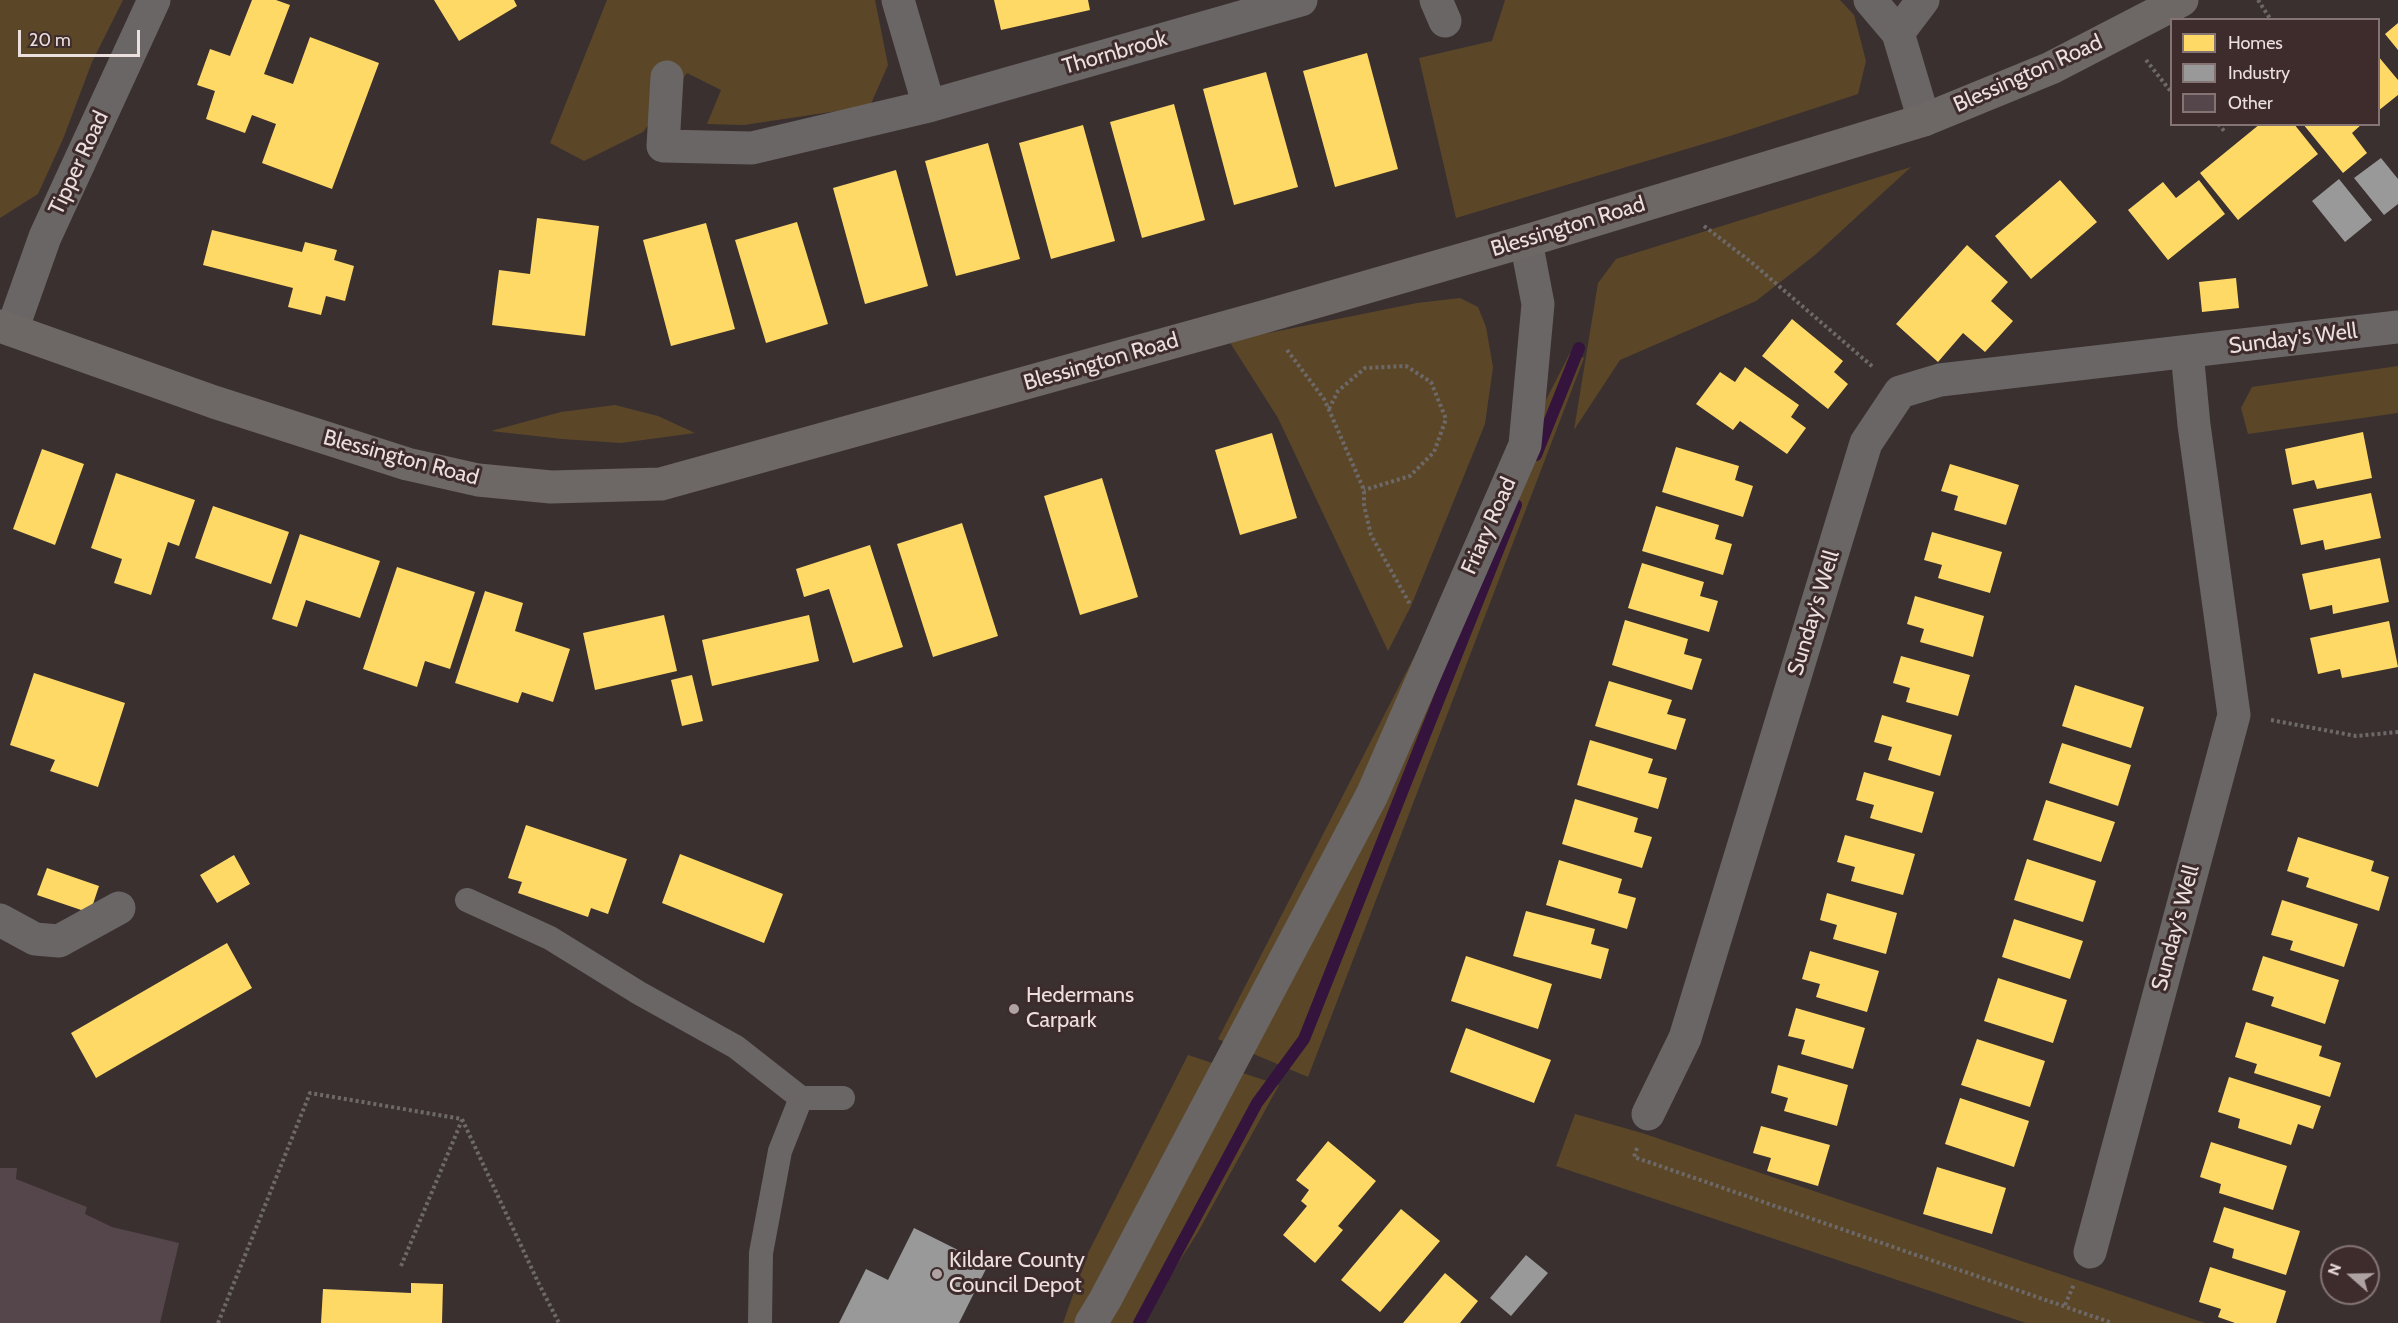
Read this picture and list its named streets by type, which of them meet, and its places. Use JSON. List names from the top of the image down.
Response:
{
  "streets": {
    "main road": ["Blessington Road"],
    "street": [
      "Thornbrook",
      "Tipper Road",
      "Sunday's Well",
      "Friary Road"
    ]
  },
  "crossings": [
    ["Blessington Road", "Tipper Road"],
    ["Blessington Road", "Friary Road"]
  ],
  "places": ["Hedermans Carpark", "Kildare County Council Depot"],
  "legend": ["Homes", "Industry", "Other"],
  "scale_bar": "20 m",
  "north": "left"
}
